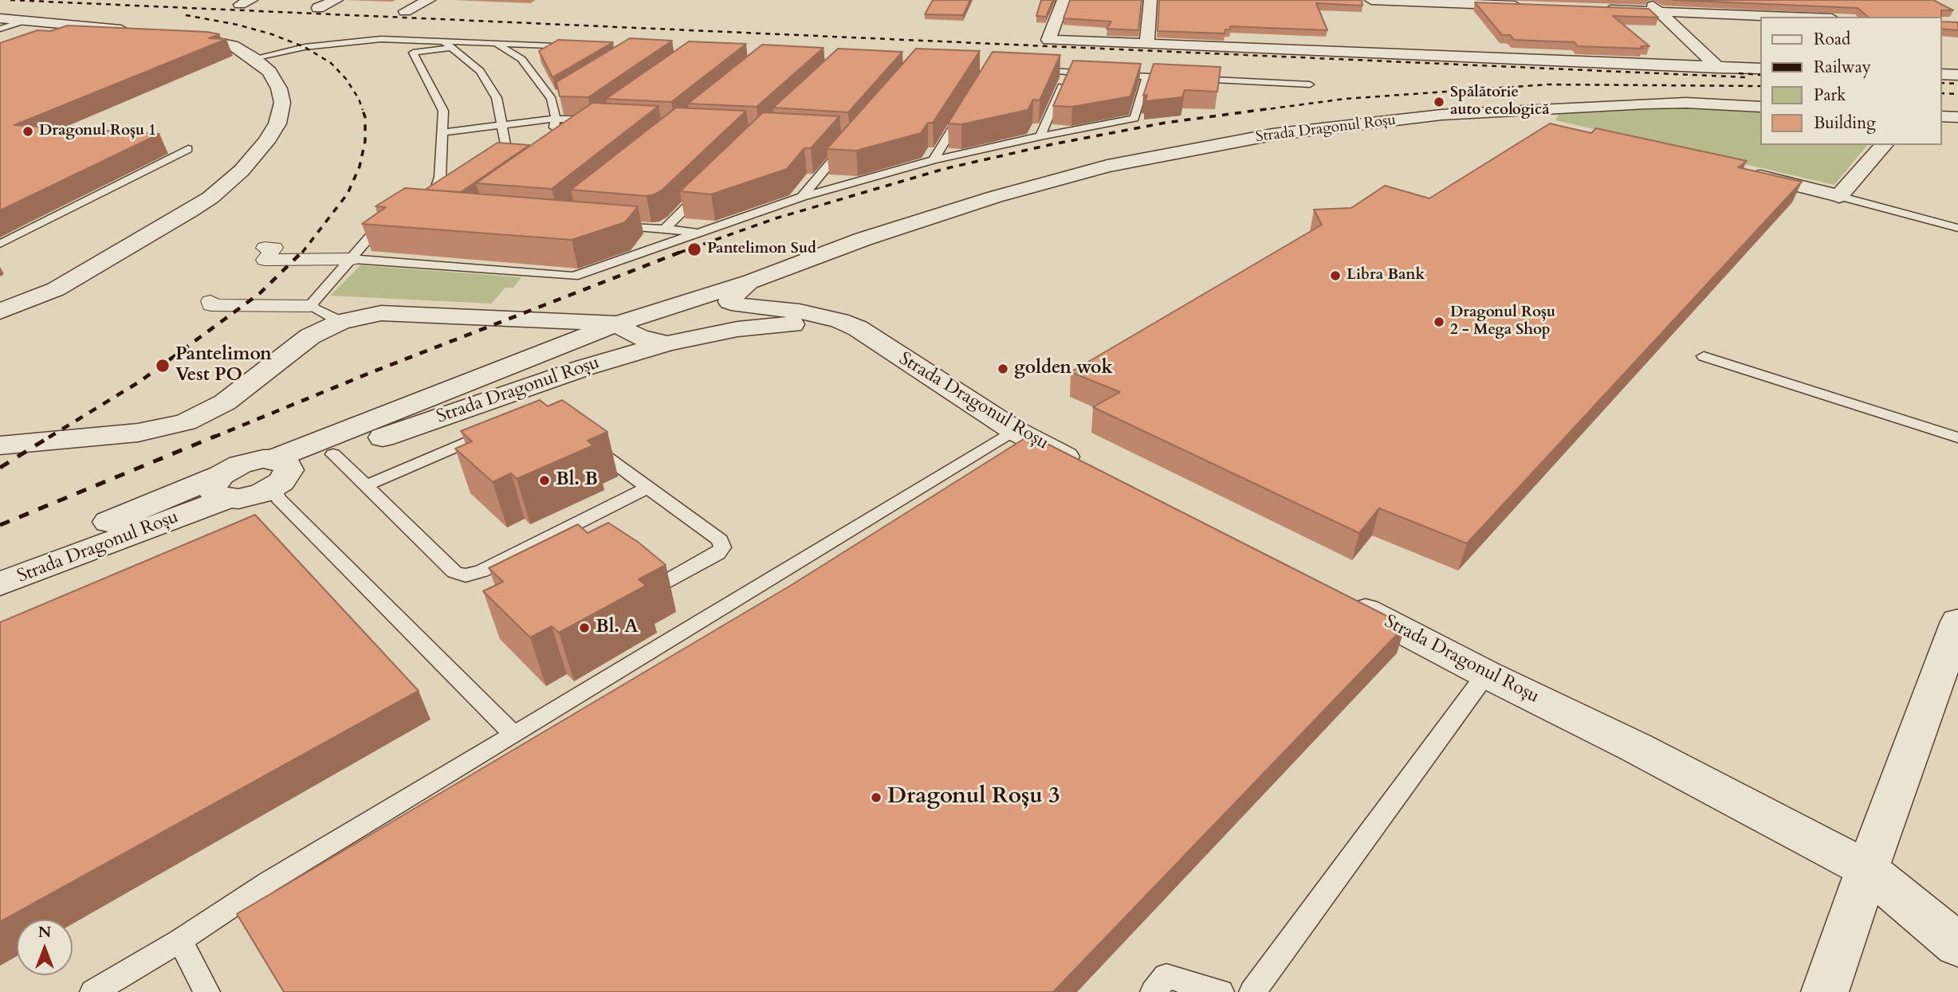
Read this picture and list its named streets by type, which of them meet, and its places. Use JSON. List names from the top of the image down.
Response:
{
  "streets": {
    "street": ["Strada Dragonul Roșu"]
  },
  "places": [
    "Spălătorie auto ecologică",
    "Dragonul Roșu 1",
    "Pantelimon Sud",
    "Libra Bank",
    "Dragonul Roșu 2 - Mega Shop",
    "Pantelimon Vest PO",
    "golden wok",
    "Bl. B",
    "Bl. A",
    "Dragonul Roșu 3"
  ],
  "legend": [
    "Road",
    "Railway",
    "Park",
    "Building"
  ],
  "north": "top"
}
